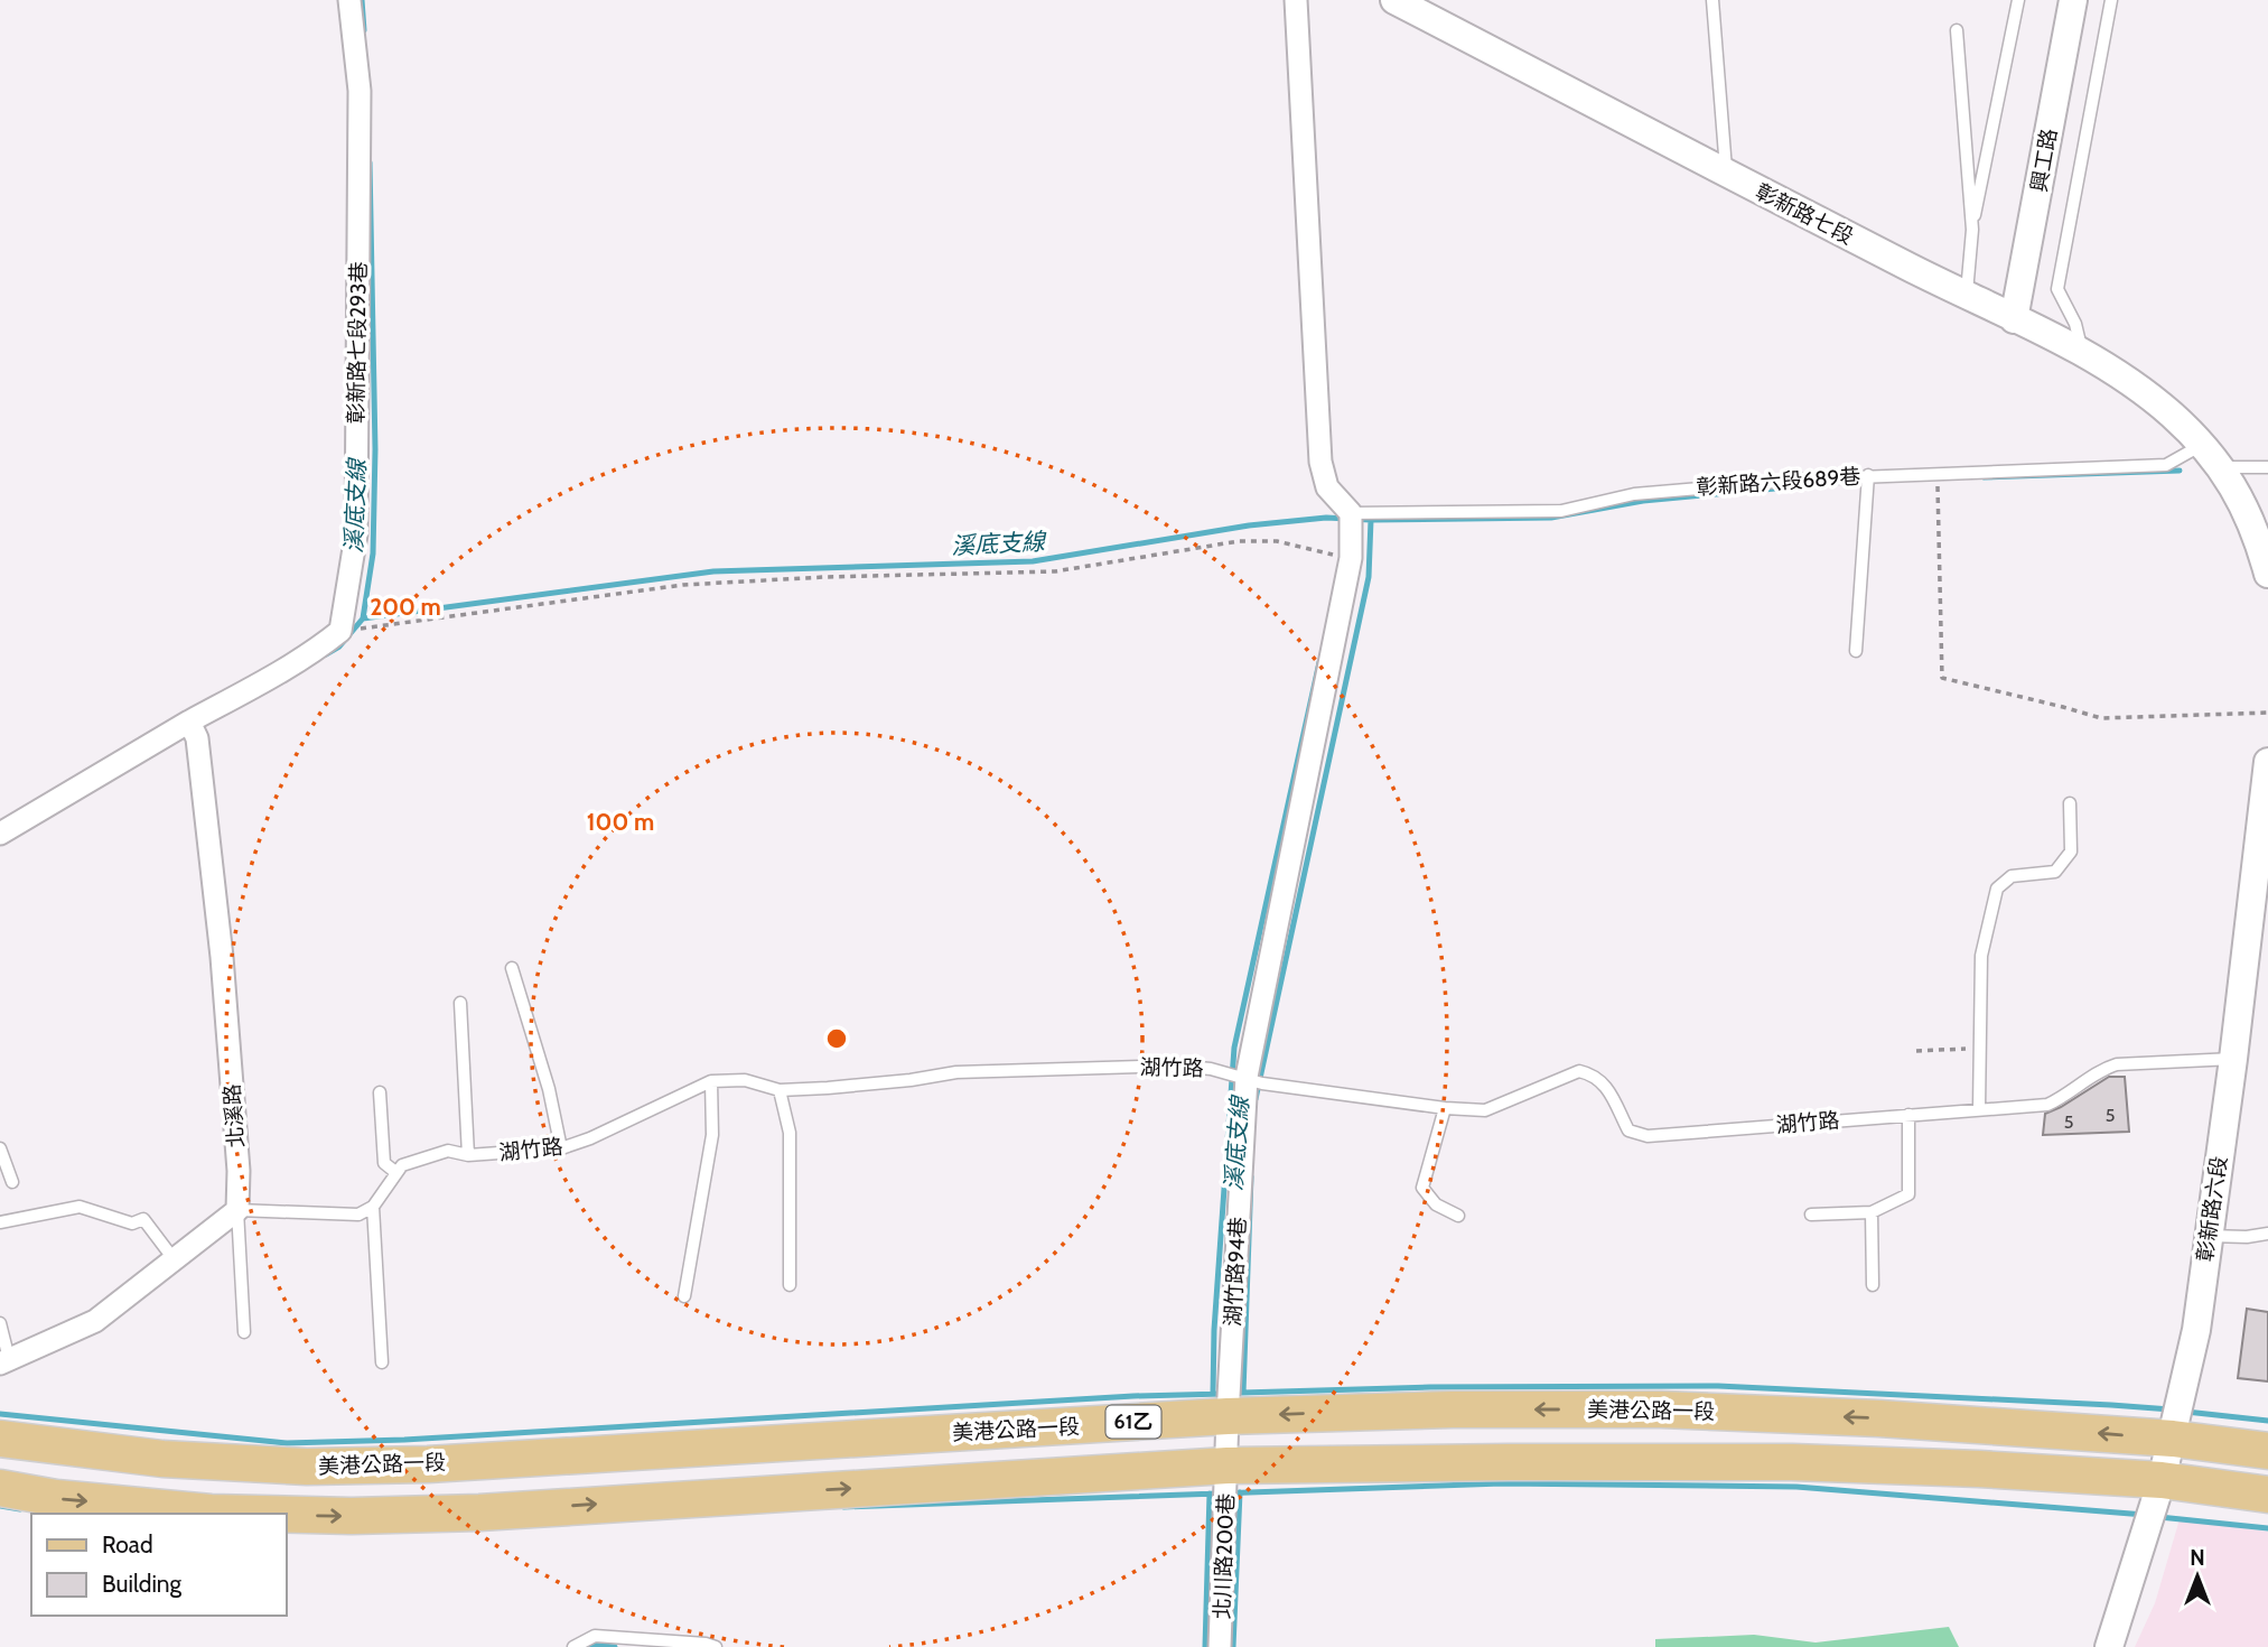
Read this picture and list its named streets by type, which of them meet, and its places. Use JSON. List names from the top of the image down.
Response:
{
  "streets": {
    "main road": ["美港公路一段", "61乙"],
    "street": [
      "興工路",
      "彰新路七段",
      "彰新路七段293巷",
      "北溪路",
      "彰新路六段",
      "湖竹路94巷",
      "北川路200巷"
    ],
    "lane": ["彰新路六段689巷", "湖竹路"]
  },
  "crossings": [
    ["興工路", "彰新路七段"],
    ["彰新路七段", "彰新路六段689巷"],
    ["彰新路六段689巷", "湖竹路94巷"],
    ["湖竹路", "彰新路六段"],
    ["湖竹路", "湖竹路94巷"],
    ["彰新路六段", "美港公路一段"],
    ["彰新路六段", "61乙"],
    ["湖竹路94巷", "美港公路一段"],
    ["湖竹路94巷", "61乙"],
    ["湖竹路94巷", "北川路200巷"],
    ["61乙", "北川路200巷"]
  ],
  "water": ["溪底支線"],
  "house_numbers": ["5", "5"],
  "legend": ["Road", "Building"],
  "north": "top",
  "rings": ["200 m", "100 m"]
}
